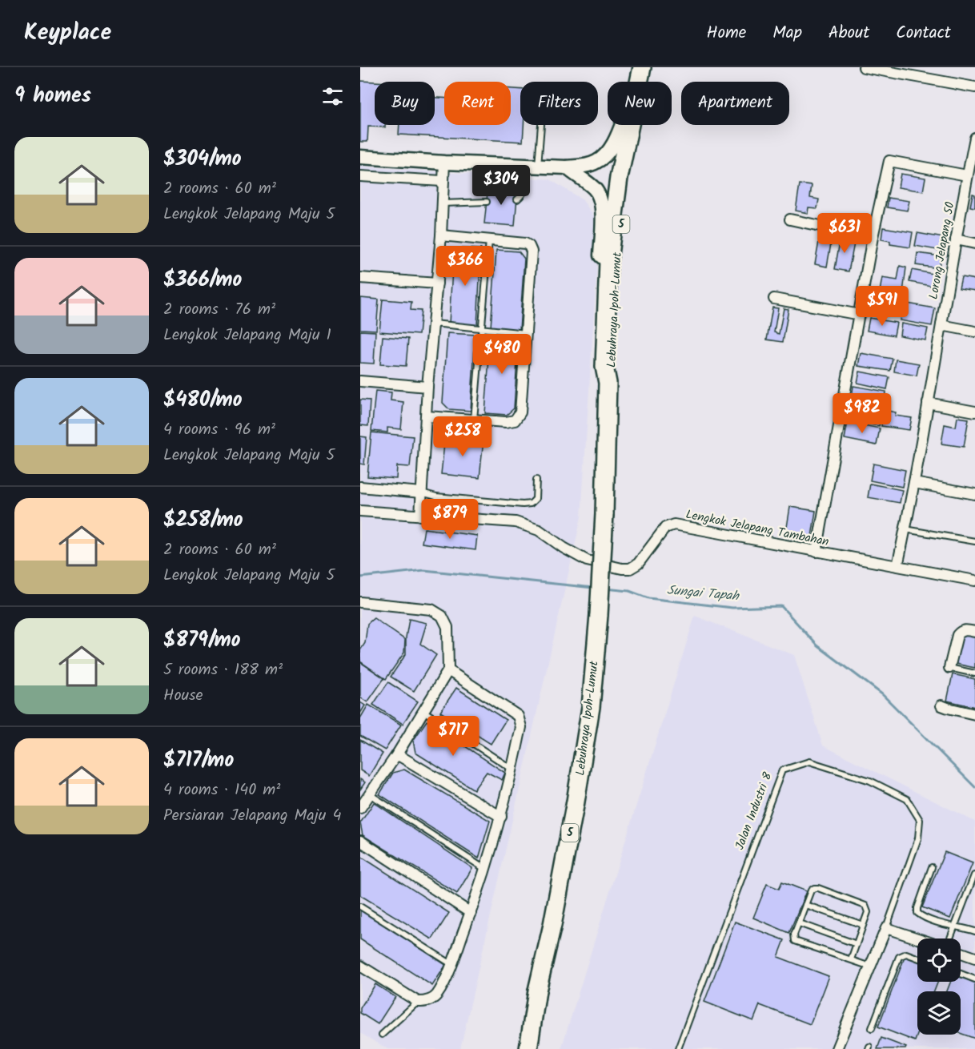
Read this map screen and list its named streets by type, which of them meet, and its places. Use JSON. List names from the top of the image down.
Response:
{
  "streets": {
    "highway": ["5", "Lebuhraya Ipoh-Lumut"],
    "street": ["Lorong Jelapang 50", "Lengkok Jelapang Tambahan", "Jalan Industri 8"]
  },
  "crossings": [
    ["Lorong Jelapang 50", "Lengkok Jelapang Tambahan"]
  ],
  "water": ["Sungai Tapah"],
  "page": {
    "header": "Keyplace",
    "nav": [
      "Home",
      "Map",
      "About",
      "Contact"
    ],
    "heading": "9 homes",
    "chip": [
      "Buy",
      "Rent",
      "Filters",
      "New",
      "Apartment"
    ],
    "list": [
      {
        "name": "$304/mo",
        "note": "2 rooms · 60 m² · Lengkok Jelapang Maju 5"
      },
      {
        "name": "$366/mo",
        "note": "2 rooms · 76 m² · Lengkok Jelapang Maju 1"
      },
      {
        "name": "$480/mo",
        "note": "4 rooms · 96 m² · Lengkok Jelapang Maju 5"
      },
      {
        "name": "$258/mo",
        "note": "2 rooms · 60 m² · Lengkok Jelapang Maju 5"
      },
      {
        "name": "$879/mo",
        "note": "5 rooms · 188 m² · House"
      },
      {
        "name": "$717/mo",
        "note": "4 rooms · 140 m² · Persiaran Jelapang Maju 4"
      }
    ],
    "price": [
      "$304",
      "$631",
      "$366",
      "$591",
      "$480",
      "$982",
      "$258",
      "$879",
      "$717"
    ]
  }
}
